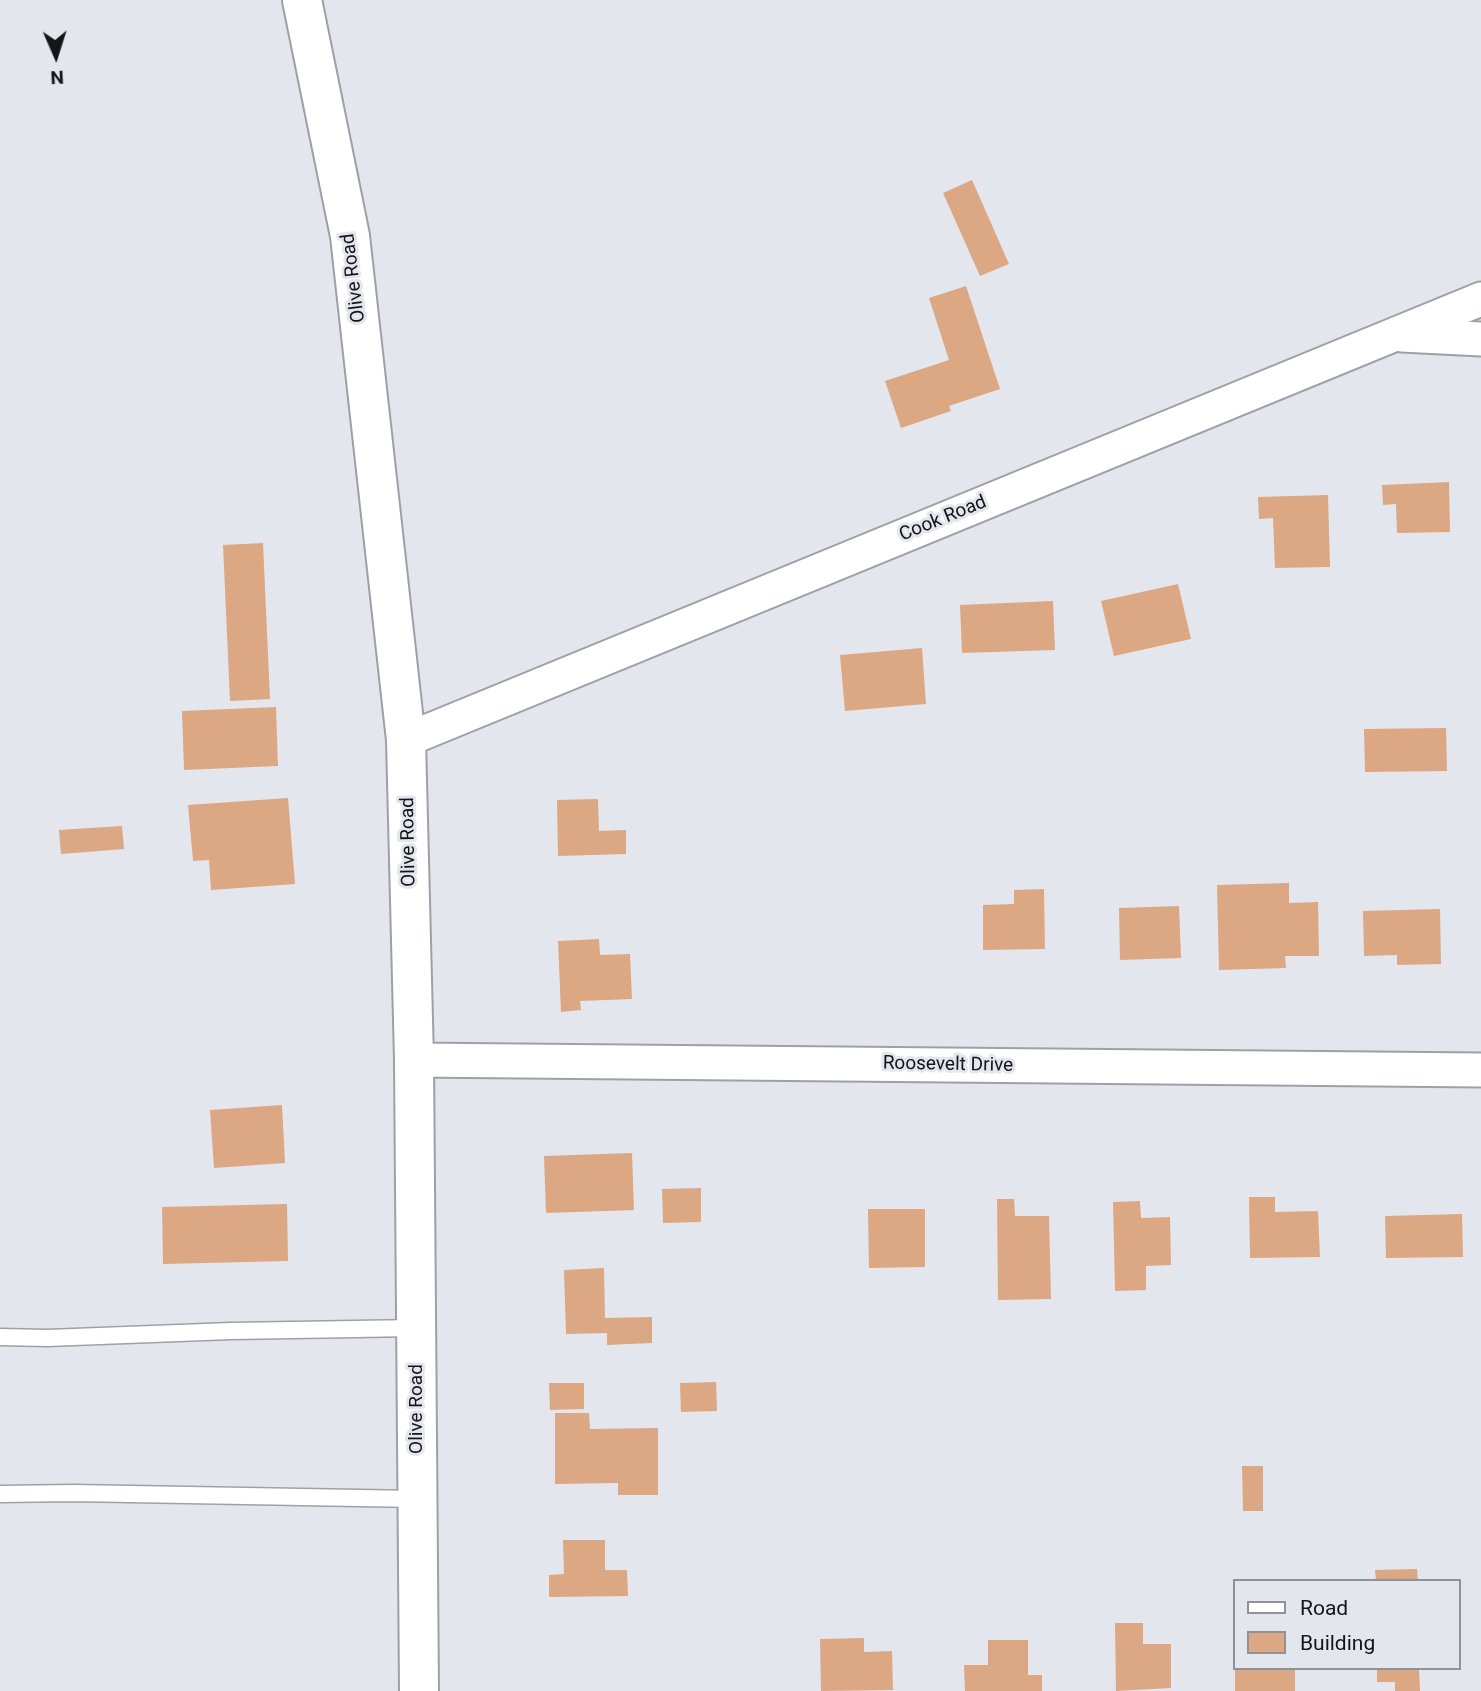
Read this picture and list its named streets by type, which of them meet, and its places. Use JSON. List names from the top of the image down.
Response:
{
  "streets": {
    "street": ["Olive Road", "Cook Road", "Roosevelt Drive"]
  },
  "crossings": [
    ["Olive Road", "Cook Road"],
    ["Olive Road", "Roosevelt Drive"]
  ],
  "legend": ["Road", "Building"],
  "north": "bottom"
}
